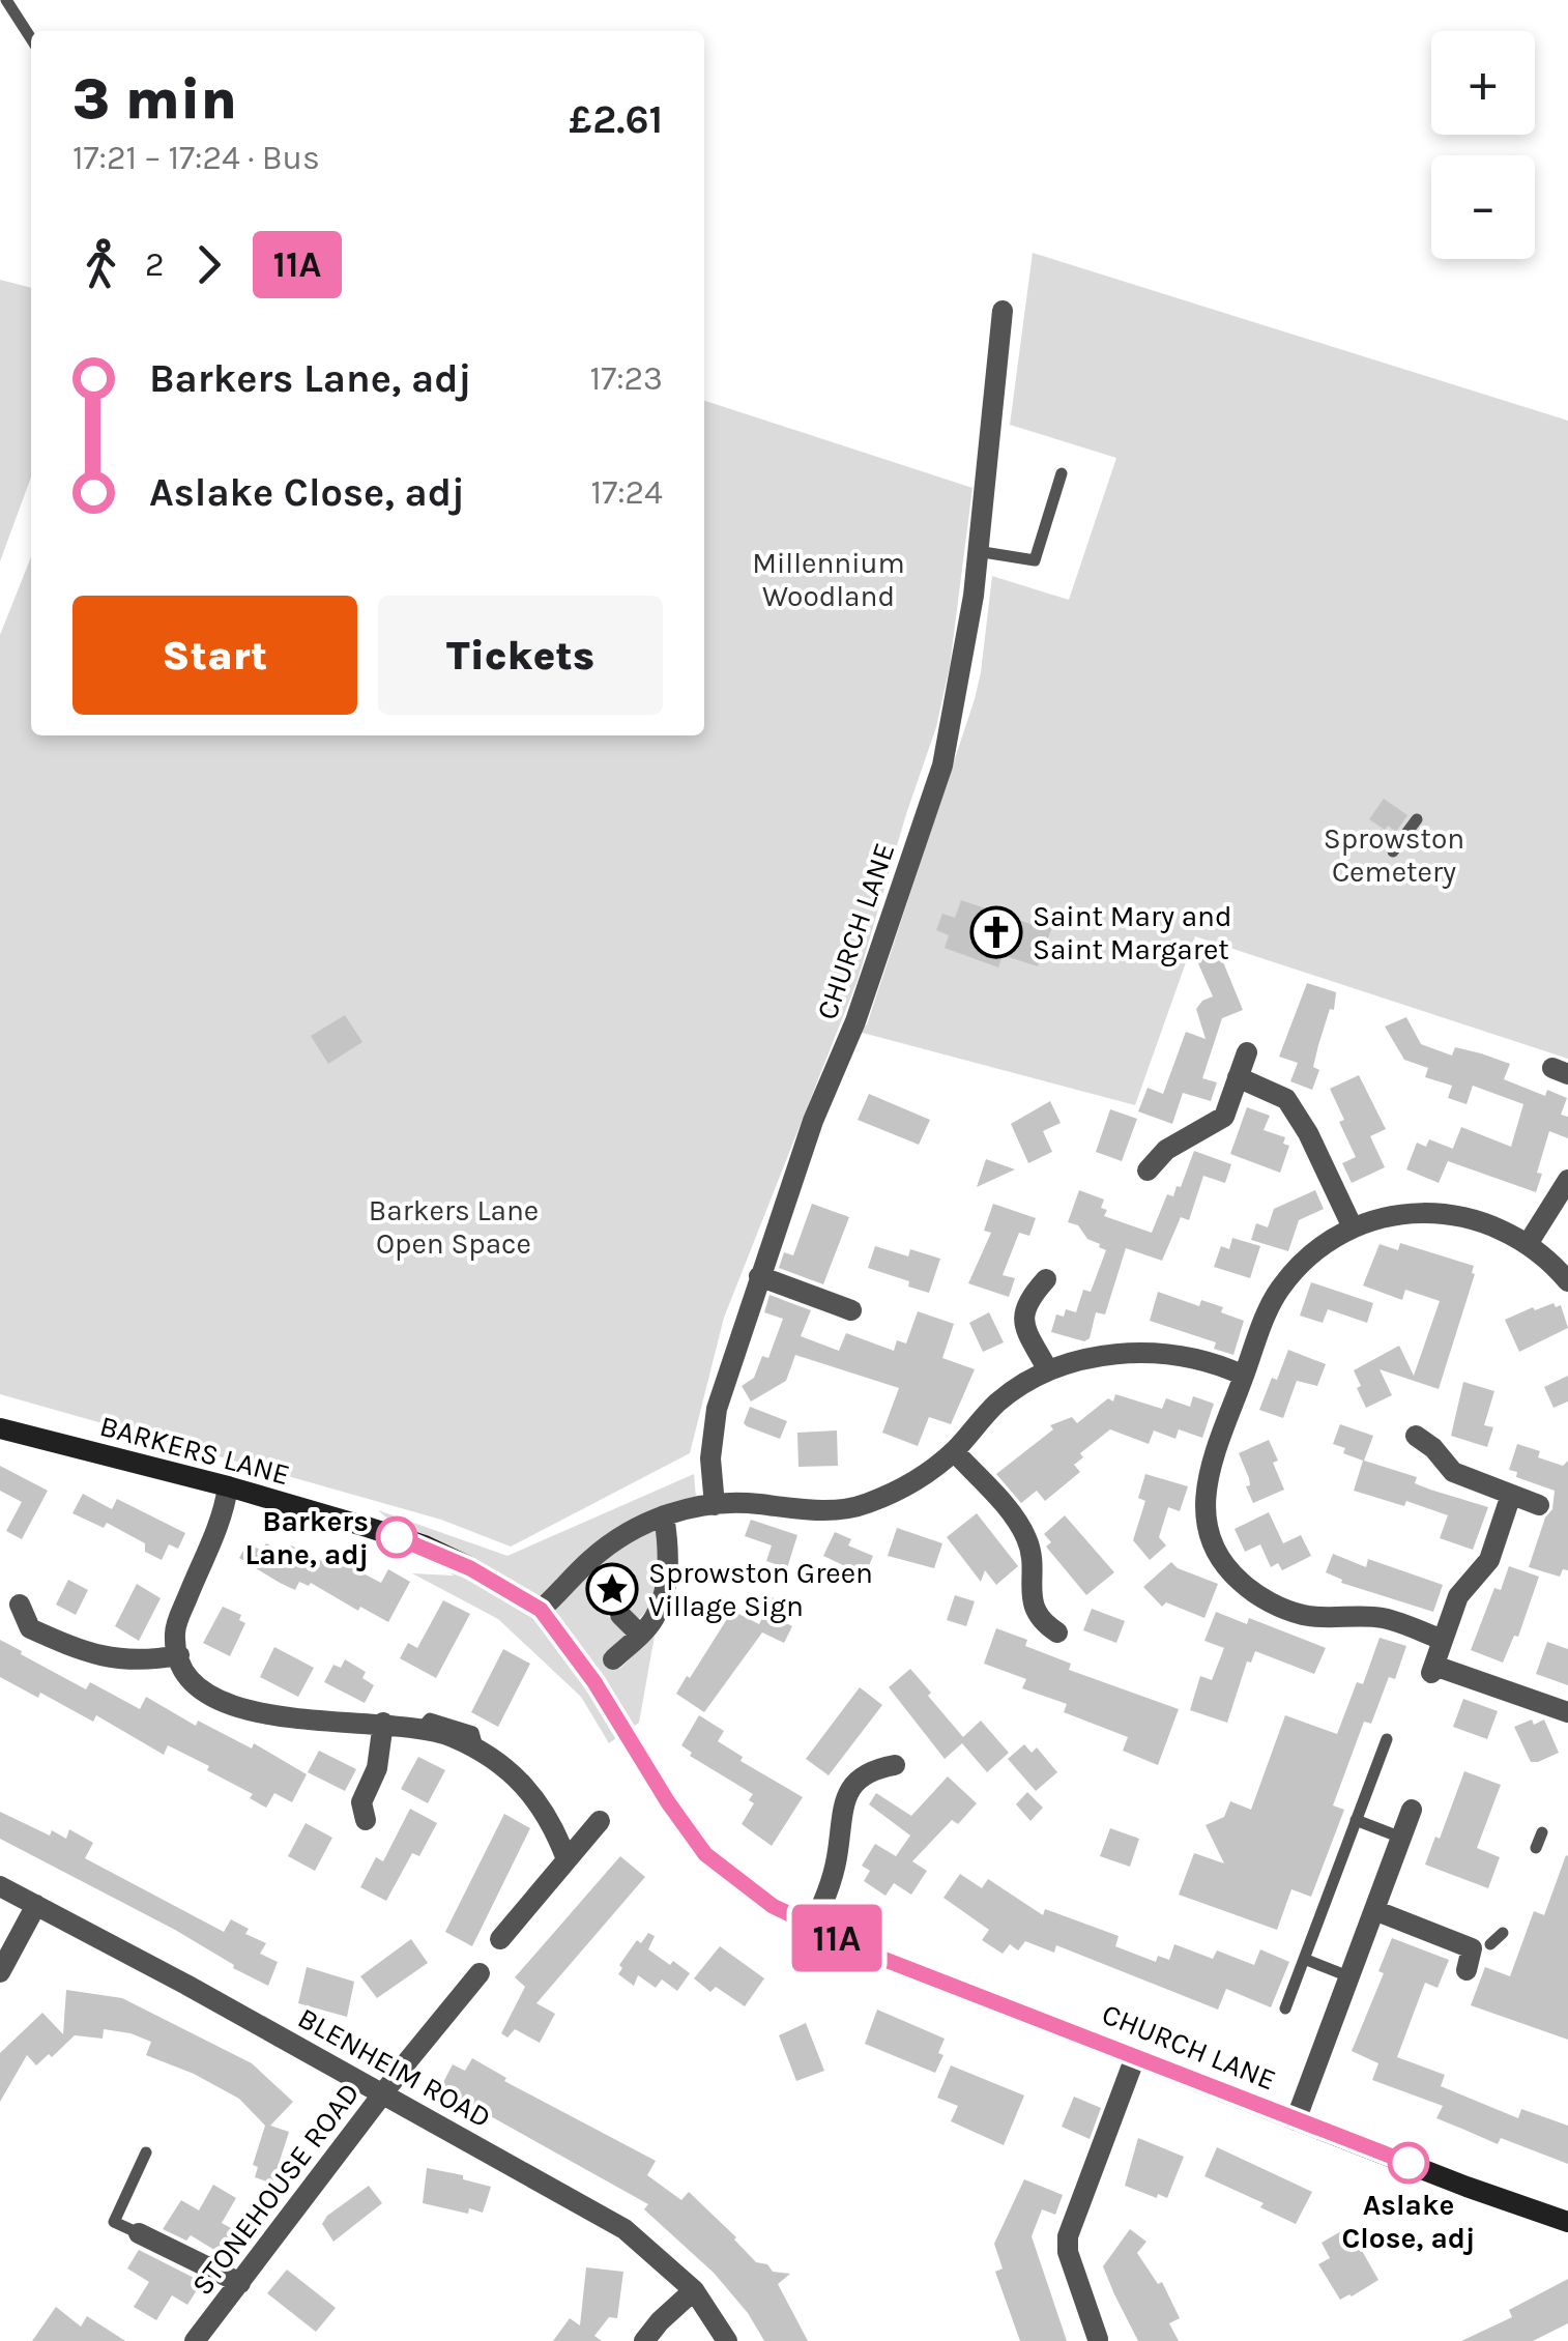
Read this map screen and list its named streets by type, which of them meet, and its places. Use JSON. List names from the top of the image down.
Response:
{
  "streets": {
    "street": [
      "CHURCH LANE",
      "BARKERS LANE",
      "BLENHEIM ROAD",
      "STONEHOUSE ROAD"
    ]
  },
  "crossings": [
    ["CHURCH LANE", "BARKERS LANE"],
    ["BLENHEIM ROAD", "STONEHOUSE ROAD"]
  ],
  "parks": ["Millennium Woodland", "Sprowston Cemetery", "Barkers Lane Open Space"],
  "places": {
    "church": ["Saint Mary and Saint Margaret"],
    "other": ["Barkers Lane, adj", "Aslake Close, adj"],
    "place": ["Sprowston Green Village Sign"]
  },
  "lines": ["bus line 11A"],
  "page": {
    "on_map": "11A",
    "map_buttons": ["+", "−"],
    "heading": ["3 min", "17:21 – 17:24 · Bus", "£2.61"],
    "legs": ["2", "11A"],
    "list": [
      {
        "name": "Barkers Lane, adj",
        "value": "17:23"
      },
      {
        "name": "Aslake Close, adj",
        "value": "17:24"
      }
    ],
    "buttons": ["Start", "Tickets"]
  }
}
